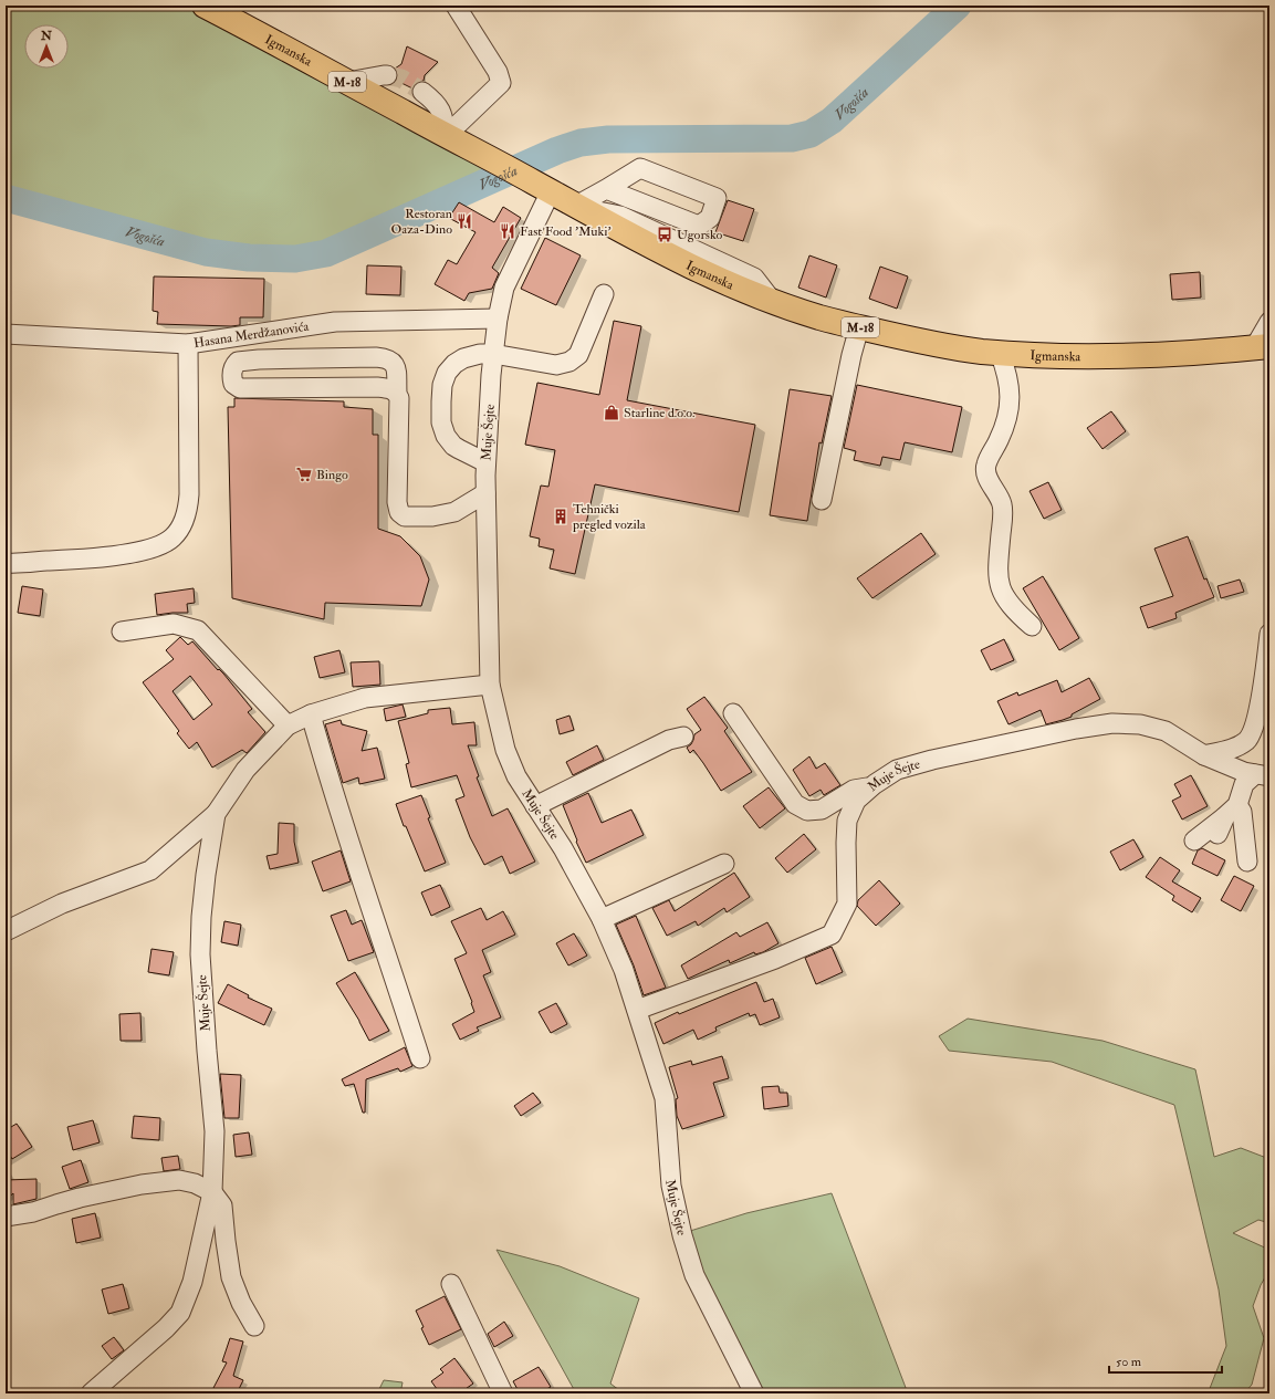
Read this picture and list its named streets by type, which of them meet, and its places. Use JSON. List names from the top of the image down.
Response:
{
  "streets": {
    "main road": ["Igmanska", "M-18"],
    "street": ["Hasana Merdžanovića", "Muje Šejte"]
  },
  "crossings": [
    ["Igmanska", "Muje Šejte"],
    ["Hasana Merdžanovića", "Muje Šejte"]
  ],
  "water": ["Vogošća"],
  "places": {
    "restaurant": ["Restoran Oaza-Dino", "Fast Food 'Muki'"],
    "bus stop": ["Ugorsko"],
    "shop": ["Starline d.o.o."],
    "supermarket": ["Bingo"],
    "building": ["Tehnički pregled vozila"]
  },
  "scale_bar": "50 m",
  "north": "top"
}
